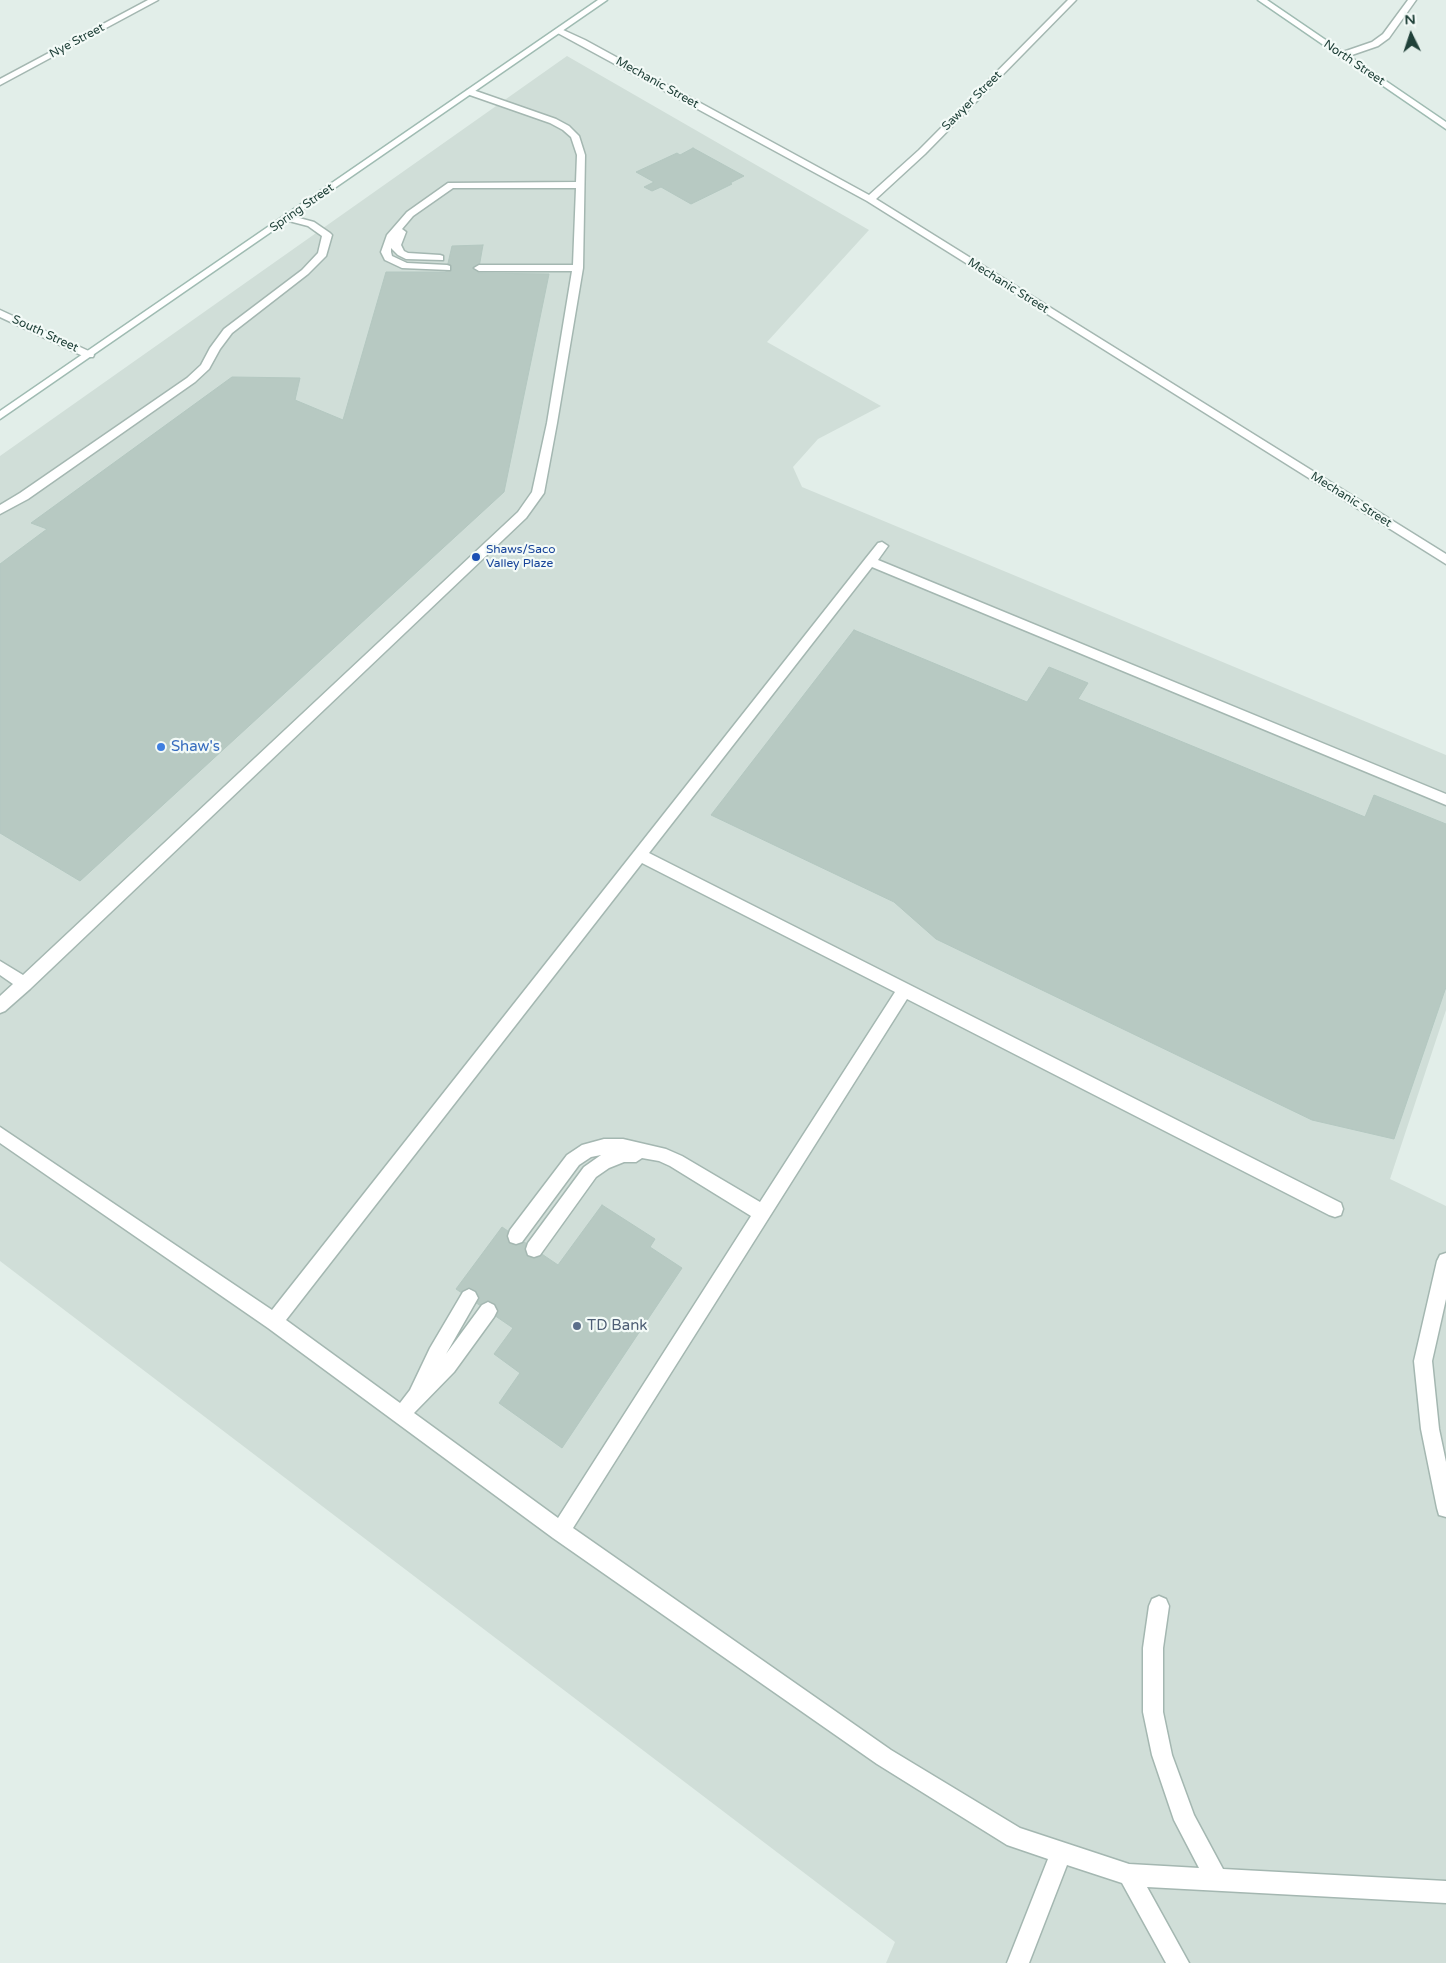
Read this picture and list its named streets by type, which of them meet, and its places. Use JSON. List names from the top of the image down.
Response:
{
  "streets": {
    "street": [
      "Nye Street",
      "North Street",
      "Mechanic Street",
      "Sawyer Street",
      "Spring Street",
      "South Street"
    ]
  },
  "crossings": [
    ["Mechanic Street", "Sawyer Street"],
    ["Mechanic Street", "Spring Street"],
    ["Spring Street", "South Street"]
  ],
  "places": ["Shaws/Saco Valley Plaze", "Shaw's", "TD Bank"],
  "north": "top"
}
